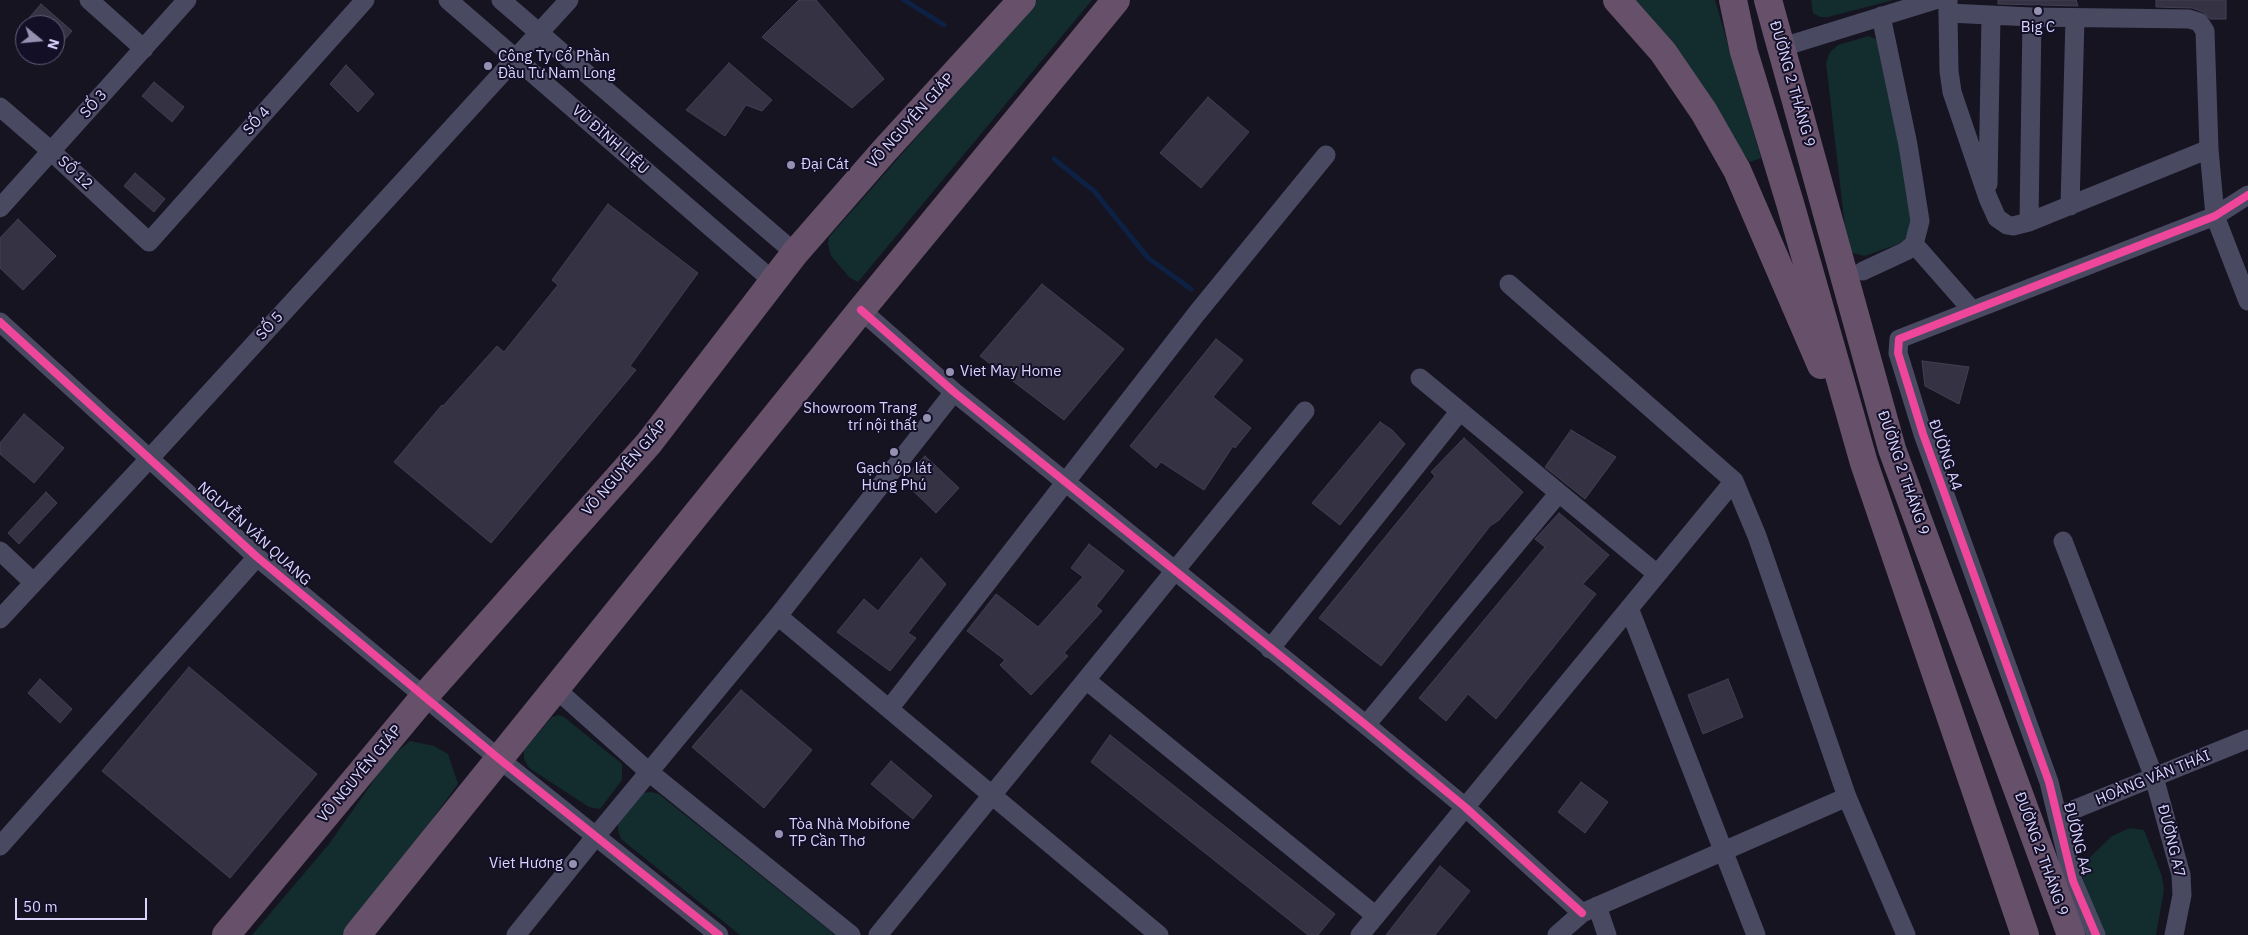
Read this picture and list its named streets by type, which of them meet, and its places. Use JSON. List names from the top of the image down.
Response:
{
  "streets": {
    "highway": ["ĐƯỜNG 2 THÁNG 9", "VÕ NGUYÊN GIÁP"],
    "street": [
      "SỐ 3",
      "SỐ 4",
      "VŨ ĐÌNH LIỆU",
      "SỐ 12",
      "SỐ 5",
      "ĐƯỜNG A4",
      "NGUYỄN VĂN QUANG",
      "HOÀNG VĂN THÁI",
      "ĐƯỜNG A7"
    ]
  },
  "crossings": [
    ["SỐ 3", "SỐ 12"],
    ["SỐ 4", "SỐ 12"],
    ["VÕ NGUYÊN GIÁP", "VŨ ĐÌNH LIỆU"],
    ["VÕ NGUYÊN GIÁP", "NGUYỄN VĂN QUANG"],
    ["VŨ ĐÌNH LIỆU", "SỐ 5"],
    ["SỐ 5", "NGUYỄN VĂN QUANG"],
    ["ĐƯỜNG A4", "HOÀNG VĂN THÁI"],
    ["HOÀNG VĂN THÁI", "ĐƯỜNG A7"]
  ],
  "places": [
    "Big C",
    "Công Ty Cổ Phần Đầu Tư Nam Long",
    "Đại Cát",
    "Viet May Home",
    "Showroom Trang trí nội thất",
    "Gạch óp lát Hưng Phú",
    "Tòa Nhà Mobifone TP Cần Thơ",
    "Viet Hương"
  ],
  "scale_bar": "50 m",
  "north": "right"
}
